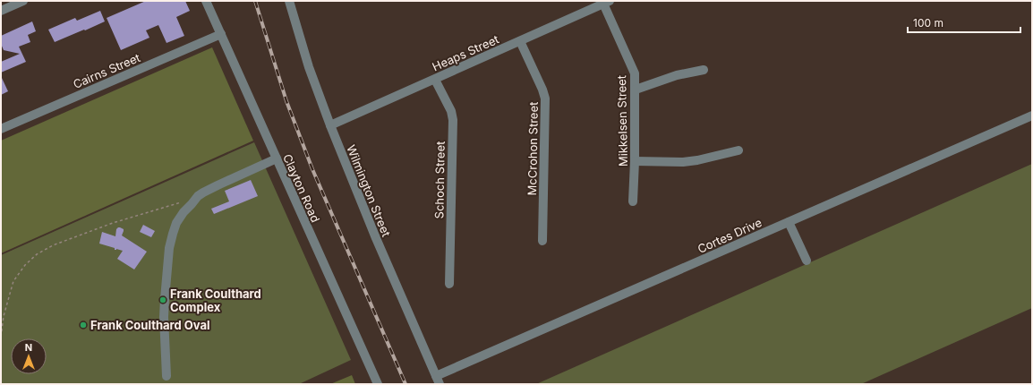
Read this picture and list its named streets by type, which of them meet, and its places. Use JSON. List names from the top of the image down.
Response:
{
  "streets": {
    "street": [
      "Heaps Street",
      "Cairns Street",
      "Mikkelsen Street",
      "McCrohon Street",
      "Schoch Street",
      "Clayton Road",
      "Wilmington Street",
      "Cortes Drive"
    ]
  },
  "crossings": [
    ["Heaps Street", "Mikkelsen Street"],
    ["Heaps Street", "McCrohon Street"],
    ["Heaps Street", "Schoch Street"],
    ["Heaps Street", "Wilmington Street"],
    ["Cairns Street", "Clayton Road"],
    ["Wilmington Street", "Cortes Drive"]
  ],
  "places": ["Frank Coulthard Complex", "Frank Coulthard Oval"],
  "scale_bar": "100 m",
  "north": "top"
}
